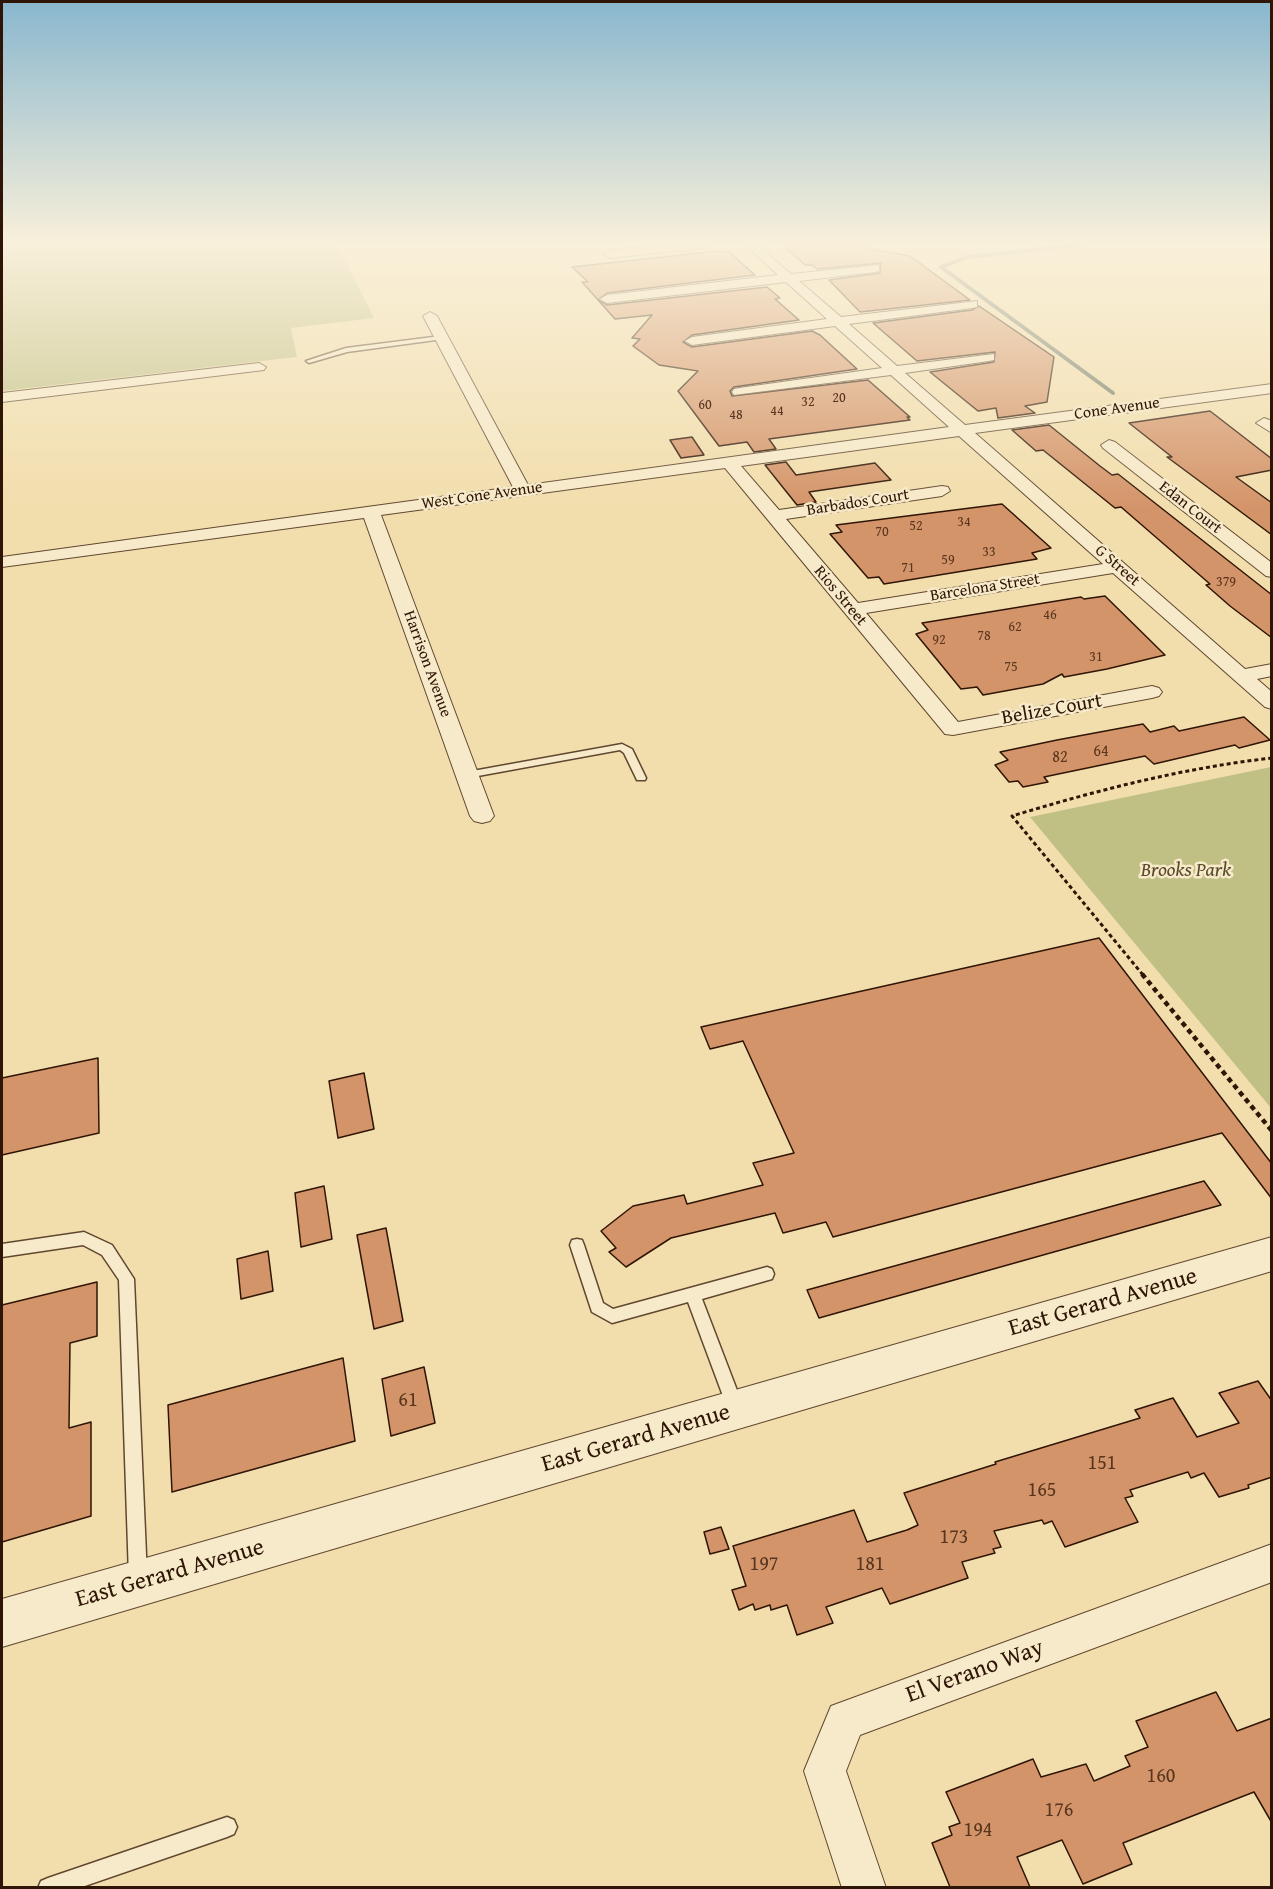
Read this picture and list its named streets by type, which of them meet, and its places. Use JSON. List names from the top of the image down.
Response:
{
  "streets": {
    "street": [
      "Cone Avenue",
      "West Cone Avenue",
      "Barbados Court",
      "Edan Court",
      "G Street",
      "Barcelona Street",
      "Rios Street",
      "Harrison Avenue",
      "Belize Court",
      "East Gerard Avenue",
      "El Verano Way"
    ]
  },
  "crossings": [
    ["Cone Avenue", "West Cone Avenue"],
    ["Cone Avenue", "G Street"],
    ["West Cone Avenue", "G Street"],
    ["West Cone Avenue", "Rios Street"],
    ["West Cone Avenue", "Harrison Avenue"],
    ["Barbados Court", "Rios Street"],
    ["G Street", "Barcelona Street"],
    ["Barcelona Street", "Rios Street"],
    ["Rios Street", "Belize Court"]
  ],
  "parks": ["Brooks Park"],
  "house_numbers": [
    "20",
    "32",
    "60",
    "44",
    "48",
    "34",
    "52",
    "70",
    "33",
    "59",
    "71",
    "379",
    "46",
    "62",
    "78",
    "92",
    "31",
    "75",
    "64",
    "82",
    "61",
    "151",
    "165",
    "173",
    "197",
    "181",
    "160",
    "176",
    "194"
  ]
}
